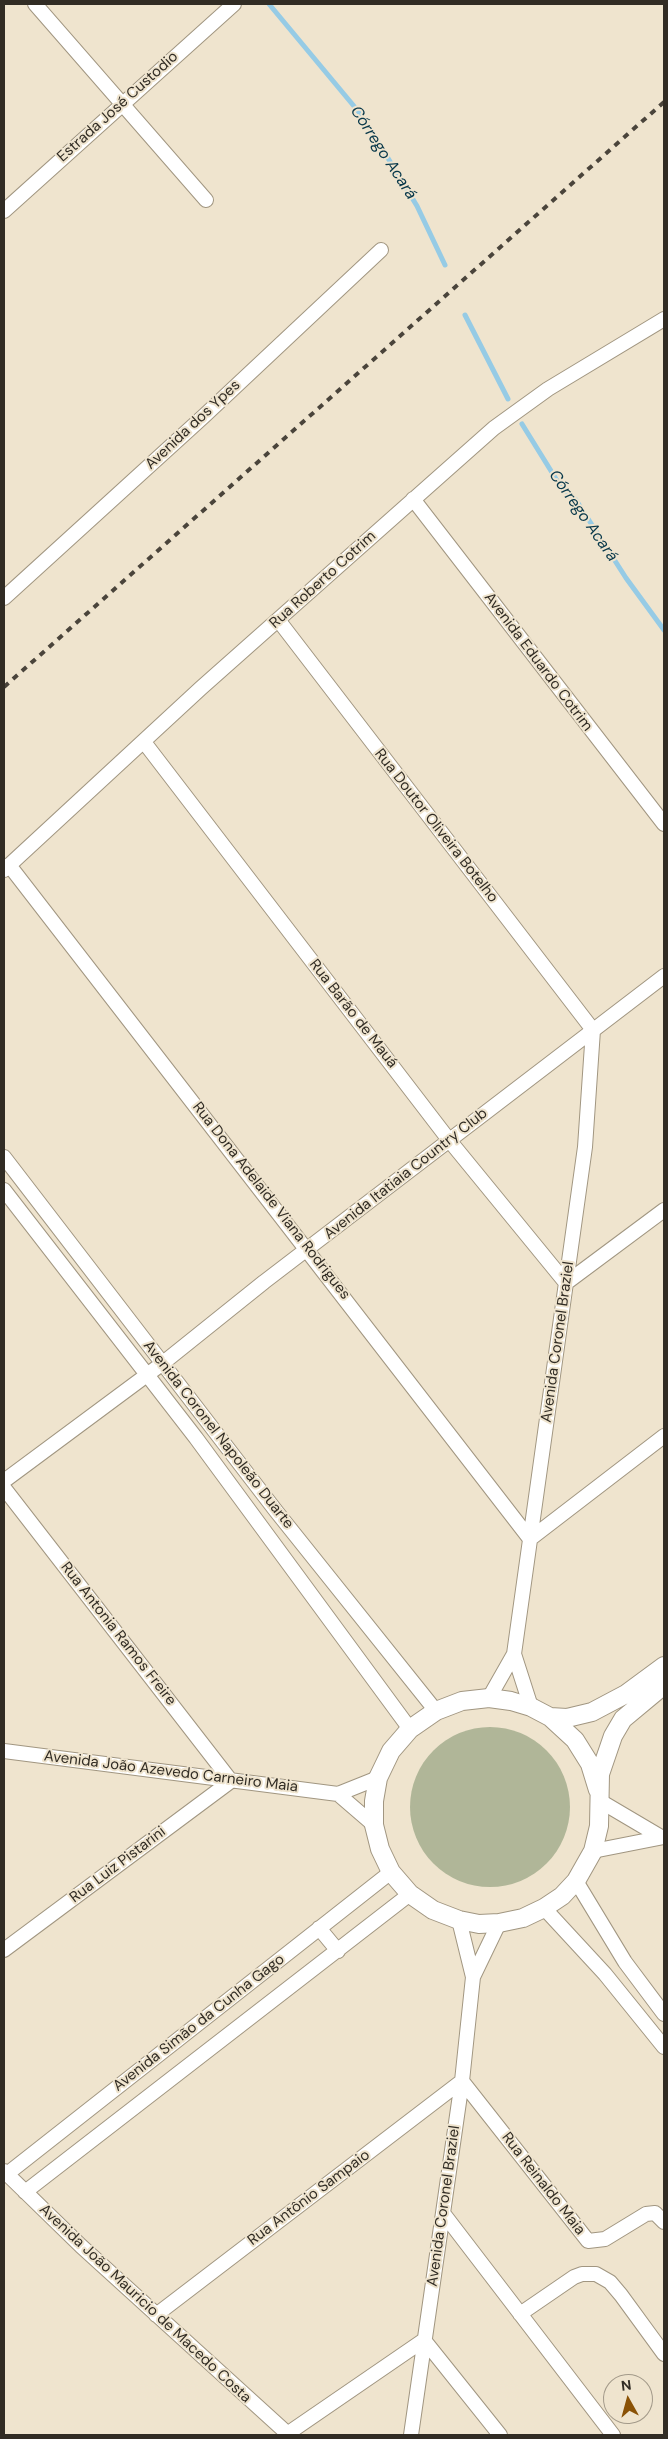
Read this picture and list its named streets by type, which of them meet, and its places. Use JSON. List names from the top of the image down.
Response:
{
  "streets": {
    "street": [
      "Estrada José Custodio",
      "Avenida dos Ypes",
      "Rua Roberto Cotrim",
      "Avenida Eduardo Cotrim",
      "Rua Doutor Oliveira Botelho",
      "Rua Barão de Mauá",
      "Avenida Itatiaia Country Club",
      "Rua Dona Adelaide Viana Rodrigues",
      "Avenida Coronel Braziel",
      "Avenida Coronel Napoleão Duarte",
      "Rua Antonia Ramos Freire",
      "Avenida João Azevedo Carneiro Maia",
      "Rua Luiz Pistarini",
      "Avenida Simão da Cunha Gago",
      "Rua Reinaldo Maia",
      "Rua Antônio Sampaio",
      "Avenida João Mauricio de Macedo Costa"
    ]
  },
  "crossings": [
    ["Rua Roberto Cotrim", "Avenida Eduardo Cotrim"],
    ["Rua Roberto Cotrim", "Rua Doutor Oliveira Botelho"],
    ["Rua Roberto Cotrim", "Rua Barão de Mauá"],
    ["Rua Roberto Cotrim", "Rua Dona Adelaide Viana Rodrigues"],
    ["Rua Doutor Oliveira Botelho", "Avenida Itatiaia Country Club"],
    ["Rua Doutor Oliveira Botelho", "Avenida Coronel Braziel"],
    ["Rua Barão de Mauá", "Avenida Itatiaia Country Club"],
    ["Rua Barão de Mauá", "Avenida Coronel Braziel"],
    ["Avenida Itatiaia Country Club", "Rua Dona Adelaide Viana Rodrigues"],
    ["Avenida Itatiaia Country Club", "Avenida Coronel Braziel"],
    ["Avenida Itatiaia Country Club", "Avenida Coronel Napoleão Duarte"],
    ["Rua Dona Adelaide Viana Rodrigues", "Avenida Coronel Braziel"],
    ["Avenida Coronel Braziel", "Rua Reinaldo Maia"],
    ["Avenida Coronel Braziel", "Rua Antônio Sampaio"],
    ["Rua Antonia Ramos Freire", "Avenida João Azevedo Carneiro Maia"],
    ["Rua Antonia Ramos Freire", "Rua Luiz Pistarini"],
    ["Avenida João Azevedo Carneiro Maia", "Rua Luiz Pistarini"],
    ["Avenida Simão da Cunha Gago", "Avenida João Mauricio de Macedo Costa"],
    ["Rua Reinaldo Maia", "Rua Antônio Sampaio"],
    ["Rua Antônio Sampaio", "Avenida João Mauricio de Macedo Costa"]
  ],
  "water": ["Córrego Acará"],
  "north": "top"
}
